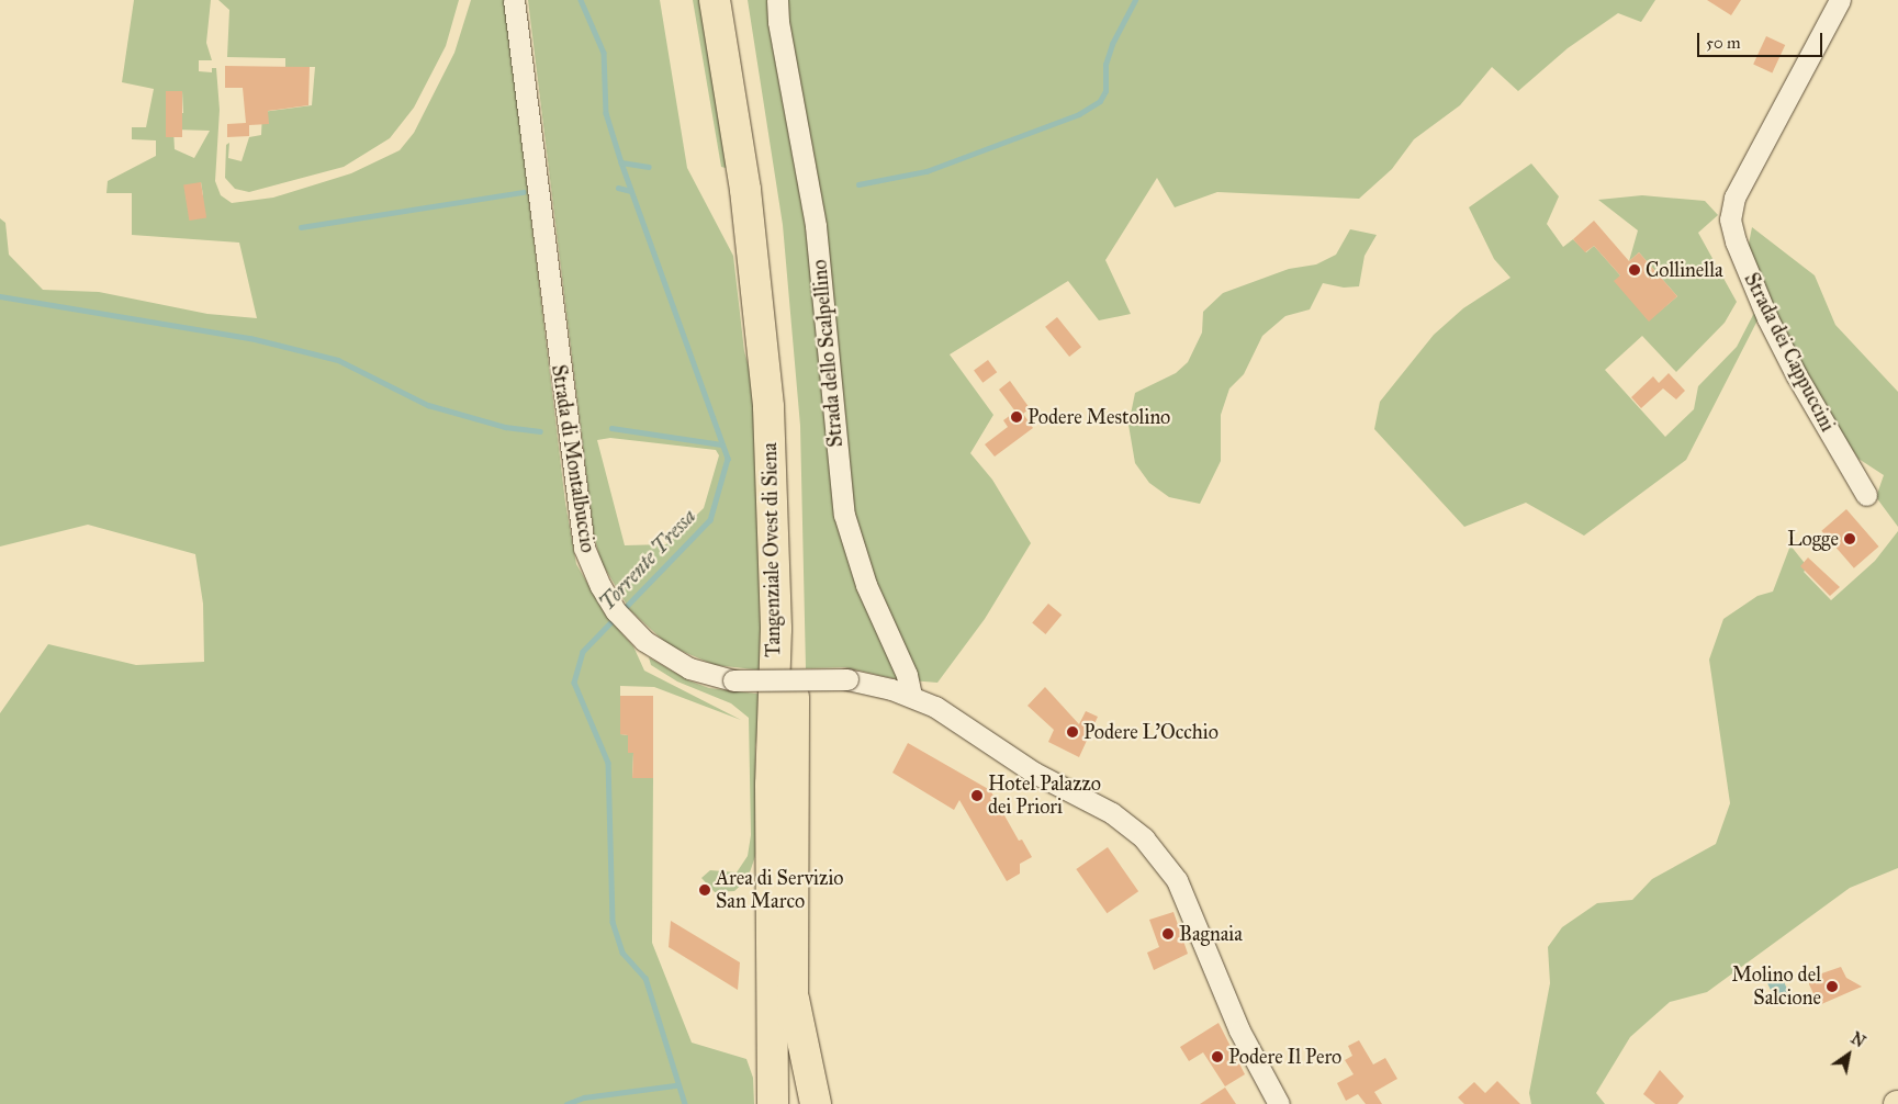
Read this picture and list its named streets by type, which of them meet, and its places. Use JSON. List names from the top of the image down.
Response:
{
  "streets": {
    "highway": ["Tangenziale Ovest di Siena"],
    "street": ["Strada dei Cappuccini", "Strada dello Scalpellino", "Strada di Montalbuccio"]
  },
  "crossings": [
    ["Strada dello Scalpellino", "Strada di Montalbuccio"]
  ],
  "water": ["Torrente Tressa"],
  "places": [
    "Collinella",
    "Podere Mestolino",
    "Logge",
    "Podere L'Occhio",
    "Hotel Palazzo dei Priori",
    "Area di Servizio San Marco",
    "Bagnaia",
    "Molino del Salcione",
    "Podere Il Pero"
  ],
  "scale_bar": "50 m",
  "north": "top right"
}
